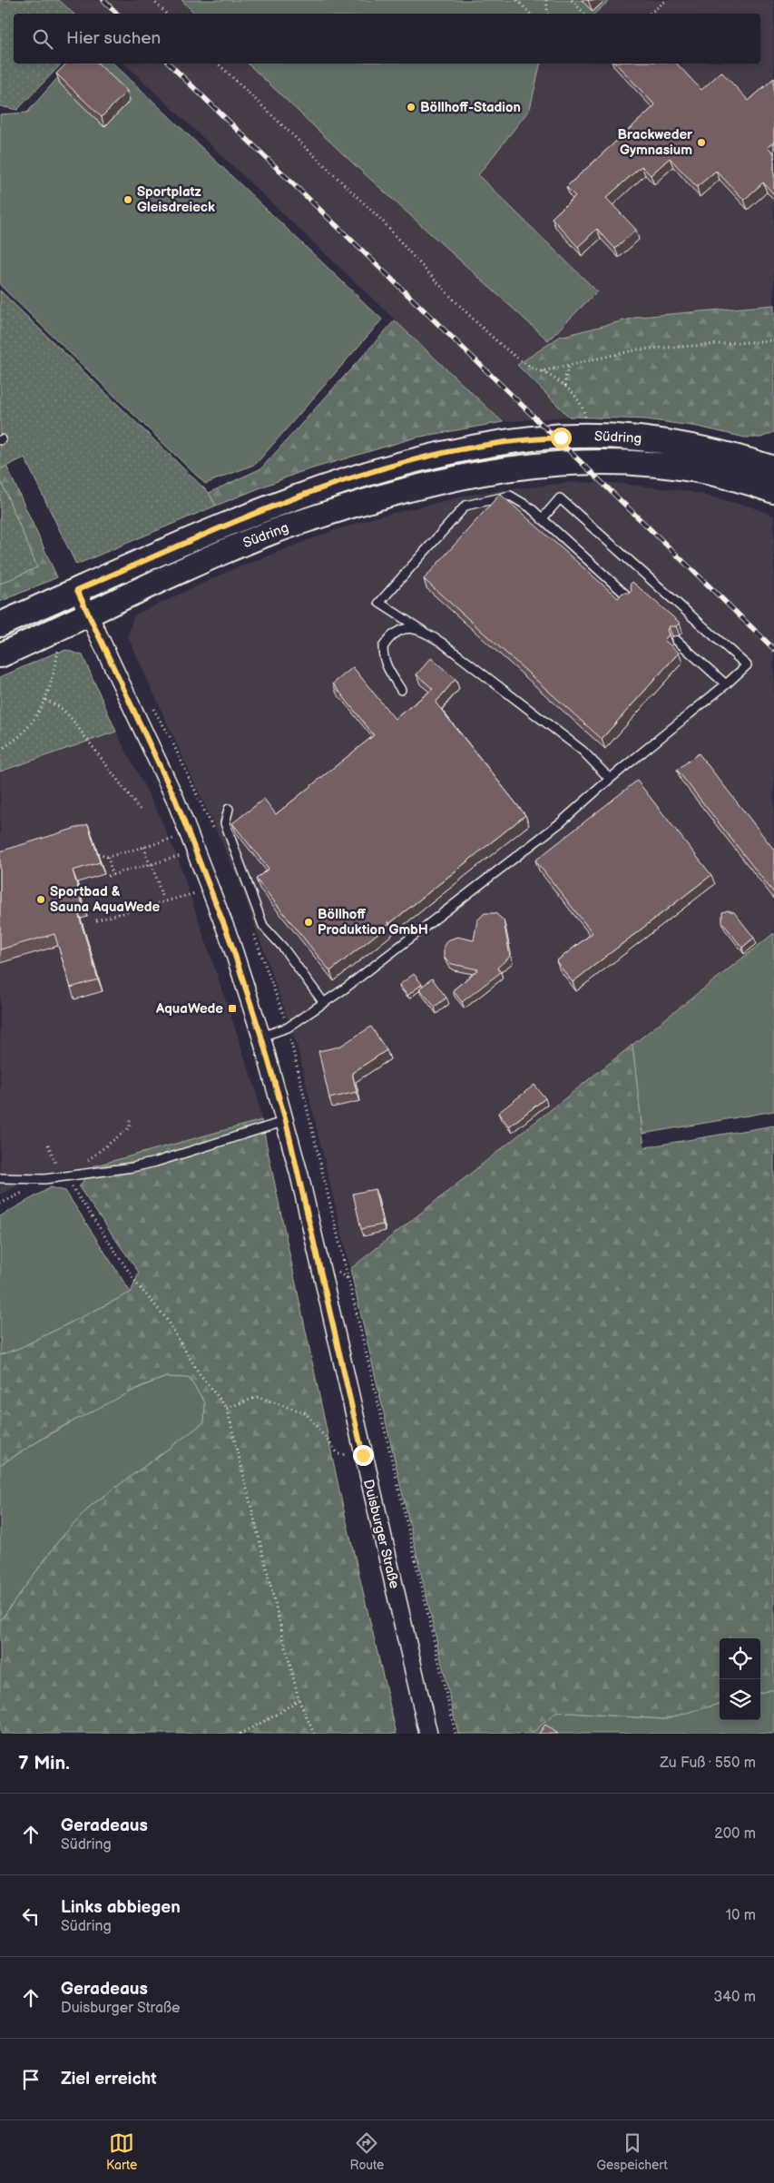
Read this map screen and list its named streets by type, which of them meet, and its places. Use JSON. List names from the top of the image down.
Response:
{
  "streets": {
    "main road": ["Südring"],
    "street": ["Duisburger Straße"]
  },
  "crossings": [
    ["Südring", "Duisburger Straße"]
  ],
  "places": {
    "other": [
      "Böllhoff-Stadion",
      "Brackweder Gymnasium",
      "Sportplatz Gleisdreieck",
      "Sportbad & Sauna AquaWede",
      "Böllhoff Produktion GmbH"
    ],
    "transit": ["AquaWede"]
  },
  "page": {
    "search": "Hier suchen",
    "heading": ["7 Min.", "Zu Fuß · 550 m"],
    "list": [
      ["Geradeaus", "Südring", "200 m"],
      ["Links abbiegen", "Südring", "10 m"],
      ["Geradeaus", "Duisburger Straße", "340 m"],
      "Ziel erreicht"
    ],
    "nav": ["Karte", "Route", "Gespeichert"]
  }
}
